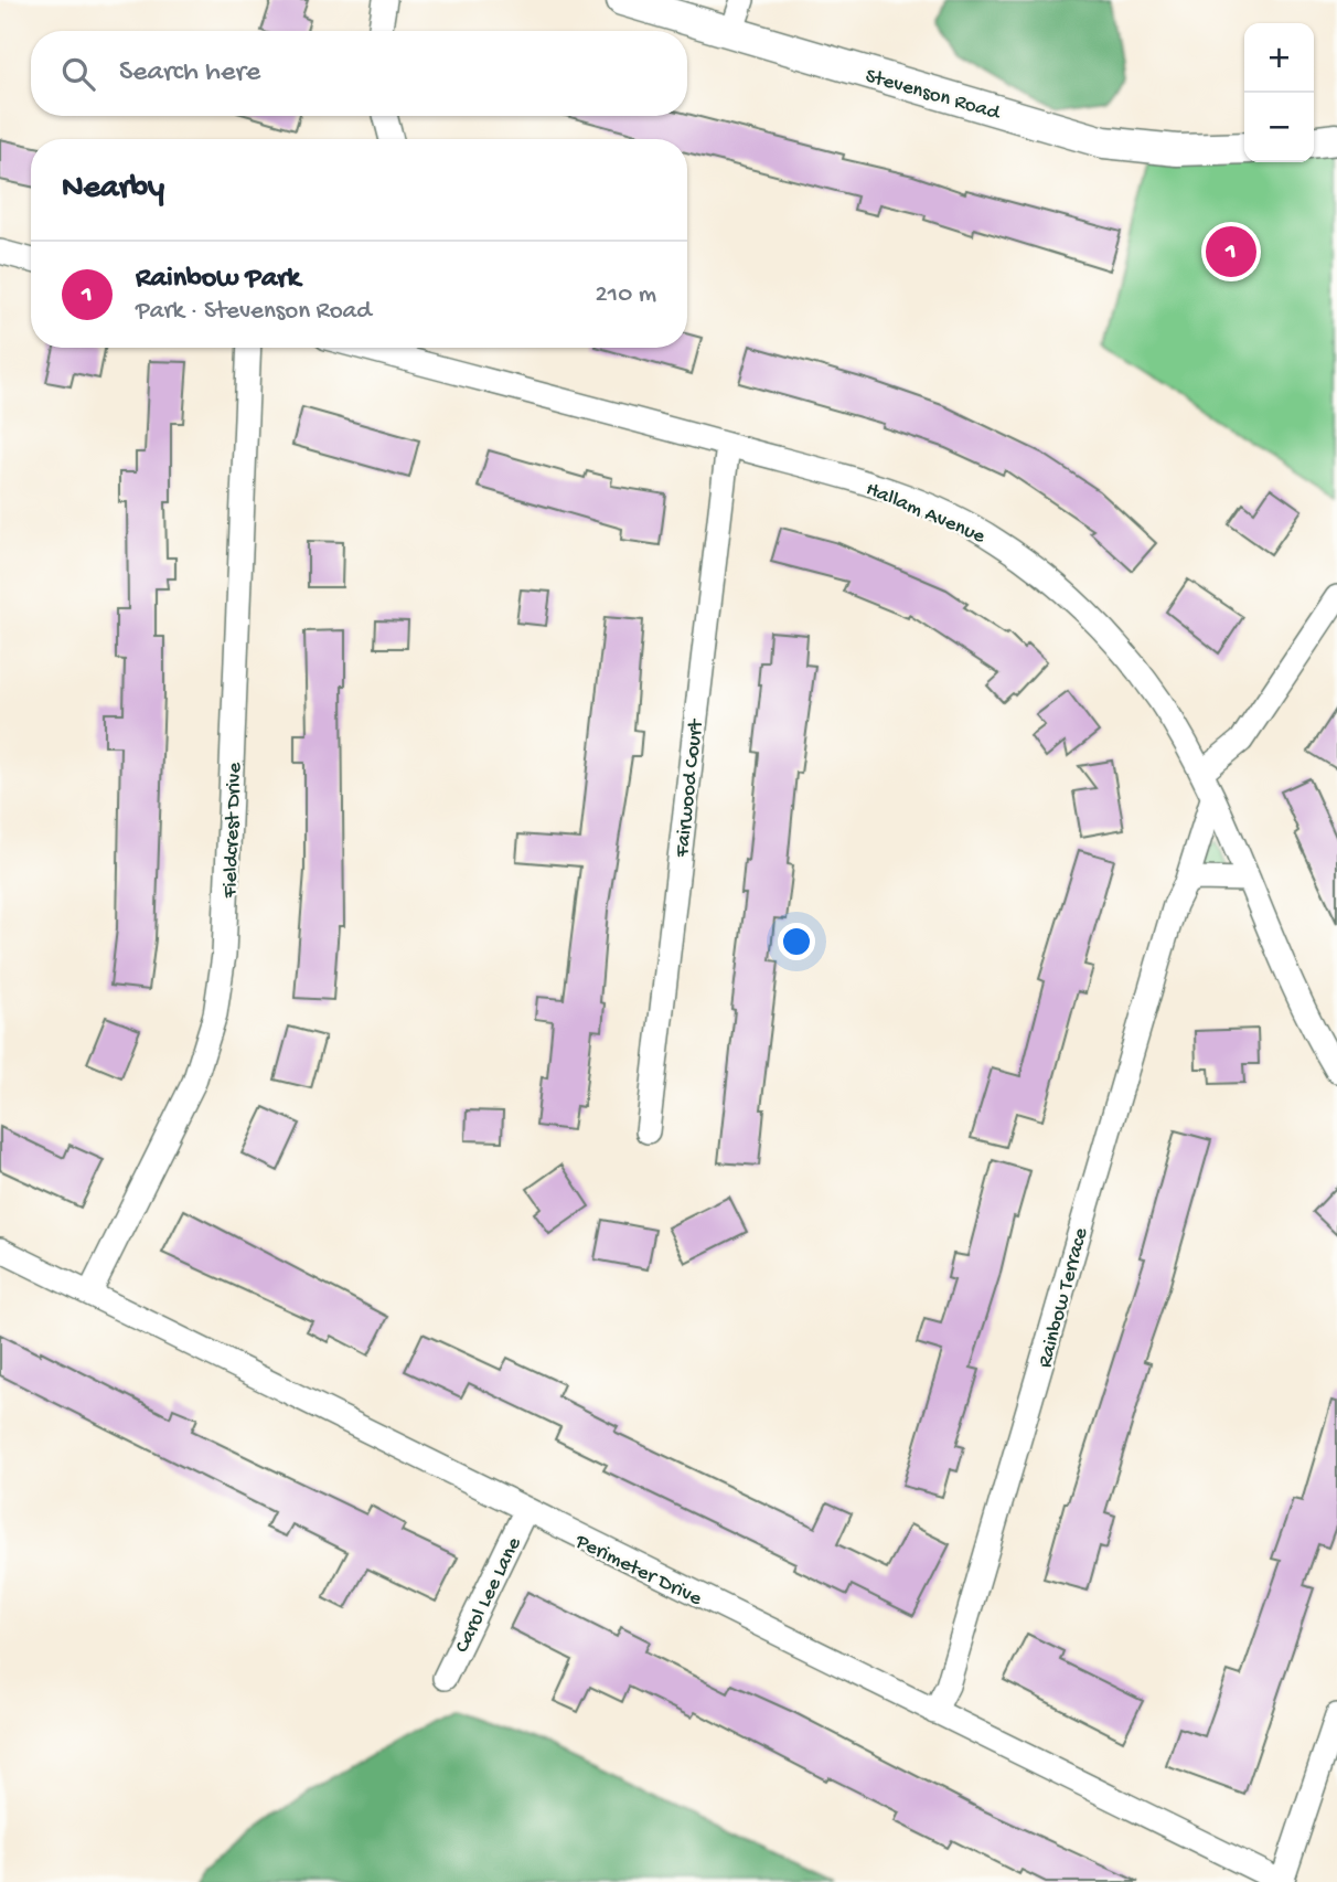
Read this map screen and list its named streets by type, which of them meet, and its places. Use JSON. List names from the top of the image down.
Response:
{
  "streets": {
    "main road": ["Stevenson Road"],
    "street": [
      "Hallam Avenue",
      "Fairwood Court",
      "Fieldcrest Drive",
      "Rainbow Terrace",
      "Perimeter Drive",
      "Carol Lee Lane"
    ]
  },
  "crossings": [
    ["Hallam Avenue", "Fairwood Court"],
    ["Hallam Avenue", "Rainbow Terrace"],
    ["Fieldcrest Drive", "Perimeter Drive"],
    ["Rainbow Terrace", "Perimeter Drive"],
    ["Perimeter Drive", "Carol Lee Lane"]
  ],
  "page": {
    "map_buttons": ["+", "−"],
    "search": "Search here",
    "heading": "Nearby",
    "pins": "1",
    "list": [
      {
        "mark": "1",
        "name": "Rainbow Park",
        "note": "Park · Stevenson Road",
        "value": "210 m"
      }
    ]
  }
}
